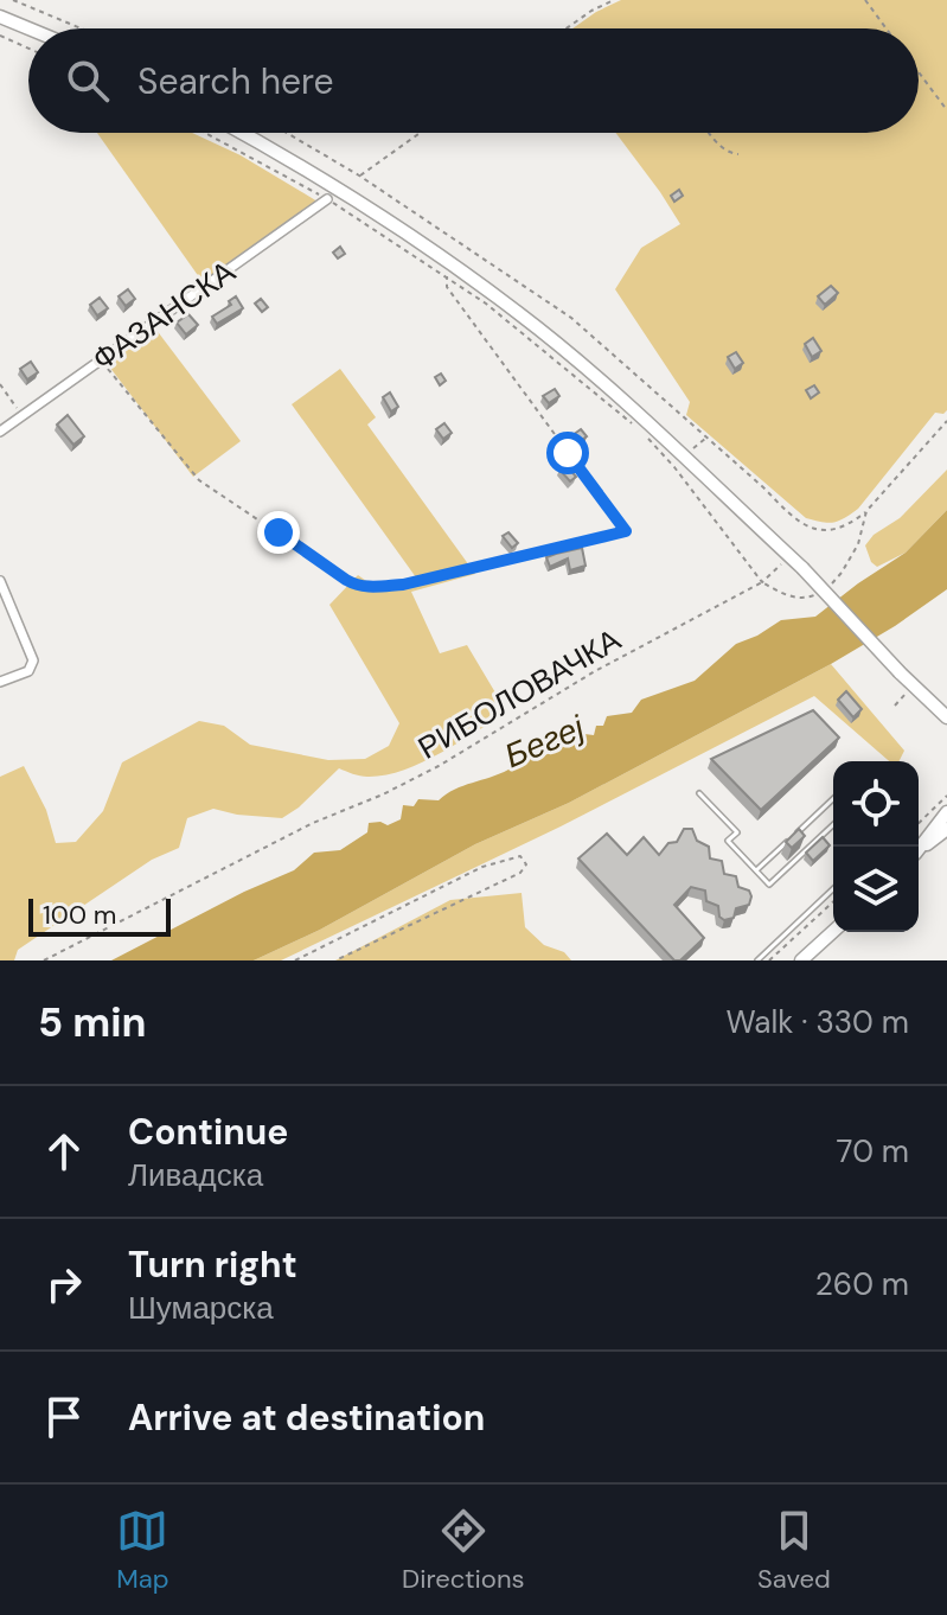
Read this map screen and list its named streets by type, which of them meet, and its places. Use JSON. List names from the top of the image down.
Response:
{
  "streets": {
    "street": ["ФАЗАНСКА"],
    "path": ["РИБОЛОВАЧКА"]
  },
  "water": ["Бегеј"],
  "scale_bar": "100 m",
  "page": {
    "search": "Search here",
    "scale": "100 m",
    "heading": ["5 min", "Walk · 330 m"],
    "list": [
      ["Continue", "Ливадска", "70 m"],
      ["Turn right", "Шумарска", "260 m"],
      "Arrive at destination"
    ],
    "nav": ["Map", "Directions", "Saved"]
  }
}
